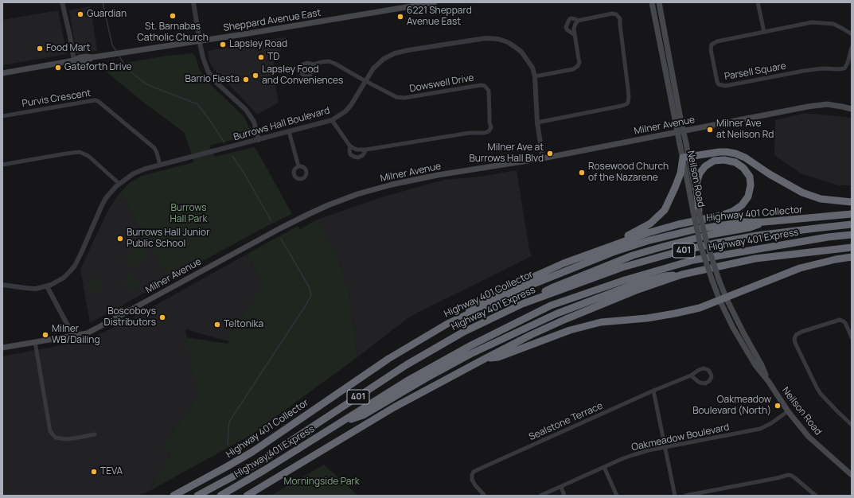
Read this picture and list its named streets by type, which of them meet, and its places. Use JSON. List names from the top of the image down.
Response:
{
  "streets": {
    "highway": ["Highway 401 Collector", "Highway 401 Express", "401"],
    "main road": ["Sheppard Avenue East", "Milner Avenue", "Neilson Road"],
    "street": [
      "Parsell Square",
      "Dowswell Drive",
      "Purvis Crescent",
      "Burrows Hall Boulevard",
      "Sealstone Terrace",
      "Oakmeadow Boulevard"
    ]
  },
  "crossings": [
    ["Dowswell Drive", "Burrows Hall Boulevard"],
    ["Purvis Crescent", "Burrows Hall Boulevard"],
    ["Burrows Hall Boulevard", "Milner Avenue"],
    ["Neilson Road", "Oakmeadow Boulevard"]
  ],
  "parks": ["Burrows Hall Park", "Morningside Park"],
  "places": [
    "Guardian",
    "St. Barnabas Catholic Church",
    "6221 Sheppard Avenue East",
    "Lapsley Road",
    "Food Mart",
    "TD",
    "Gateforth Drive",
    "Lapsley Food and Conveniences",
    "Barrio Fiesta",
    "Milner Ave at Neilson Rd",
    "Milner Ave at Burrows Hall Blvd",
    "Rosewood Church of the Nazarene",
    "Burrows Hall Junior Public School",
    "Boscoboys Distributors",
    "Teltonika",
    "Milner WB/Dailing",
    "Oakmeadow Boulevard (North)",
    "TEVA"
  ]
}
